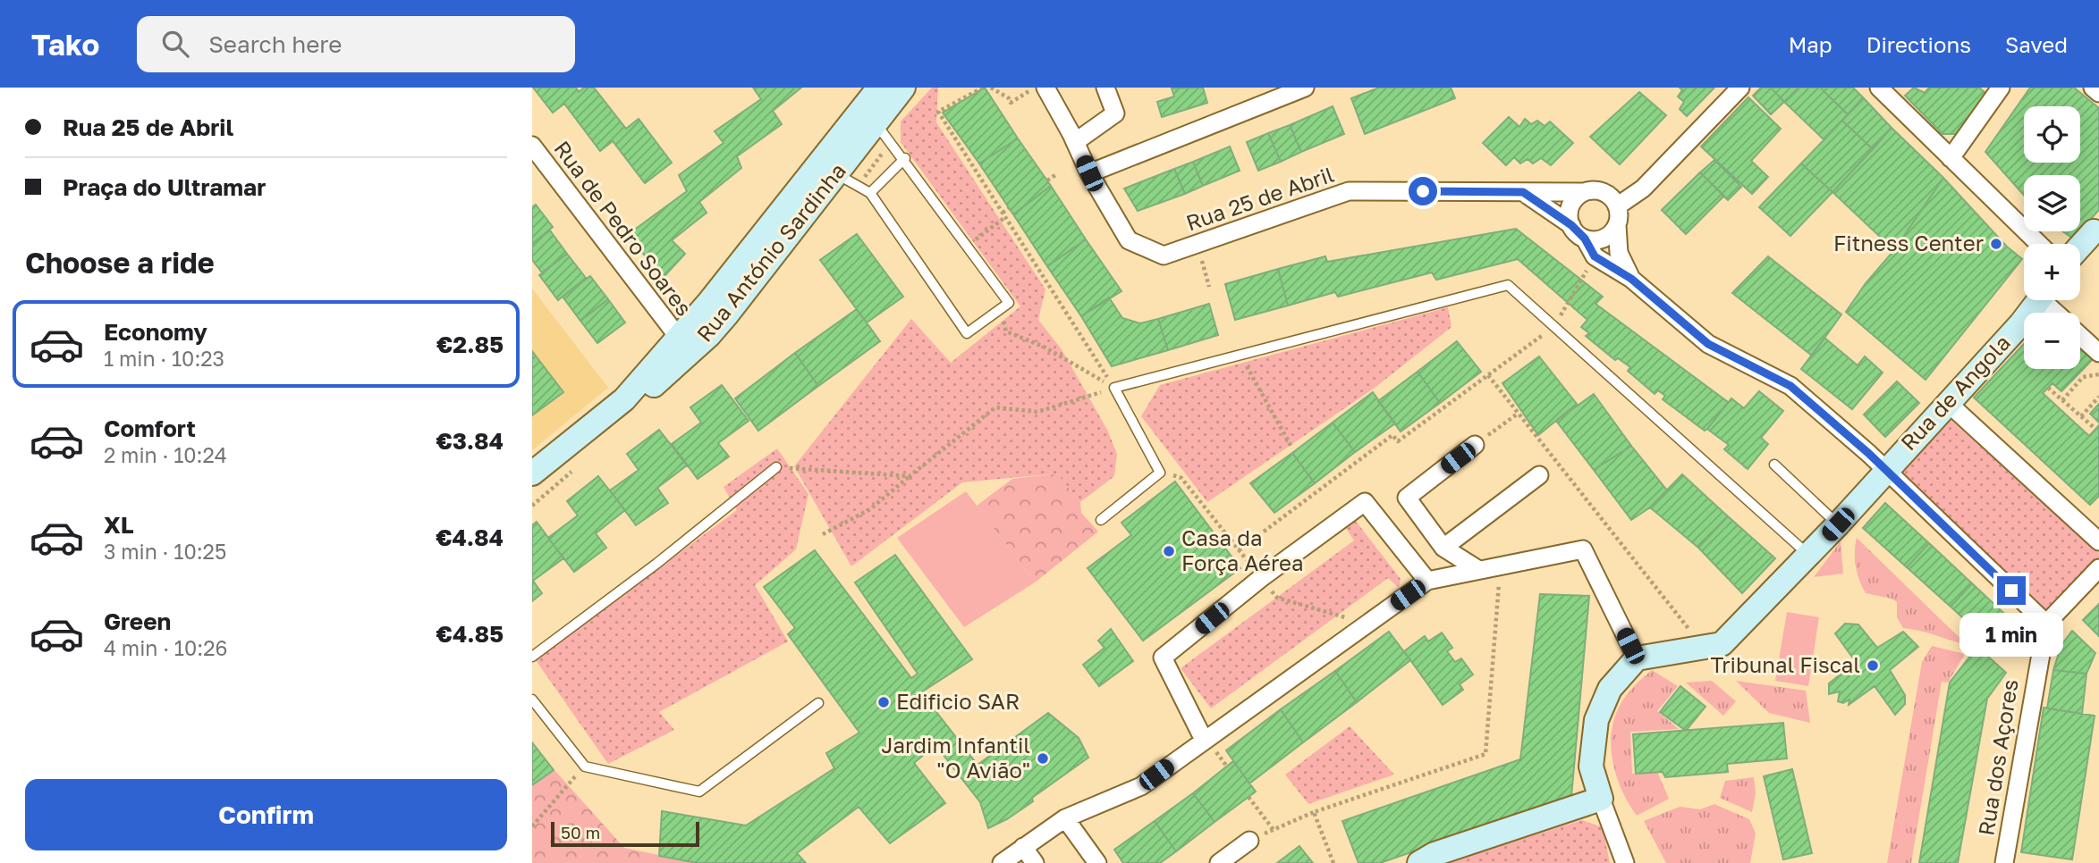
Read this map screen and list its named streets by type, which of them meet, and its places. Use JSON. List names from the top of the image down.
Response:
{
  "streets": {
    "main road": ["Rua António Sardinha", "Rua de Angola"],
    "street": ["Rua 25 de Abril", "Rua de Pedro Soares", "Rua dos Açores"]
  },
  "crossings": [
    ["Rua de Pedro Soares", "Rua António Sardinha"]
  ],
  "places": [
    "Fitness Center",
    "Casa da Força Aérea",
    "Tribunal Fiscal",
    "Edificio SAR",
    "Jardim Infantil \"O Avião\""
  ],
  "scale_bar": "50 m",
  "page": {
    "header": "Tako",
    "search": "Search here",
    "nav": ["Map", "Directions", "Saved"],
    "banner": ["Rua 25 de Abril", "Praça do Ultramar"],
    "map_buttons": ["+", "−"],
    "heading": "Choose a ride",
    "list": [
      {
        "name": "Economy",
        "note": "1 min · 10:23",
        "value": "€2.85"
      },
      {
        "name": "Comfort",
        "note": "2 min · 10:24",
        "value": "€3.84"
      },
      {
        "name": "XL",
        "note": "3 min · 10:25",
        "value": "€4.84"
      },
      {
        "name": "Green",
        "note": "4 min · 10:26",
        "value": "€4.85"
      }
    ],
    "bubble": "1 min",
    "buttons": "Confirm",
    "scale": "50 m"
  }
}
